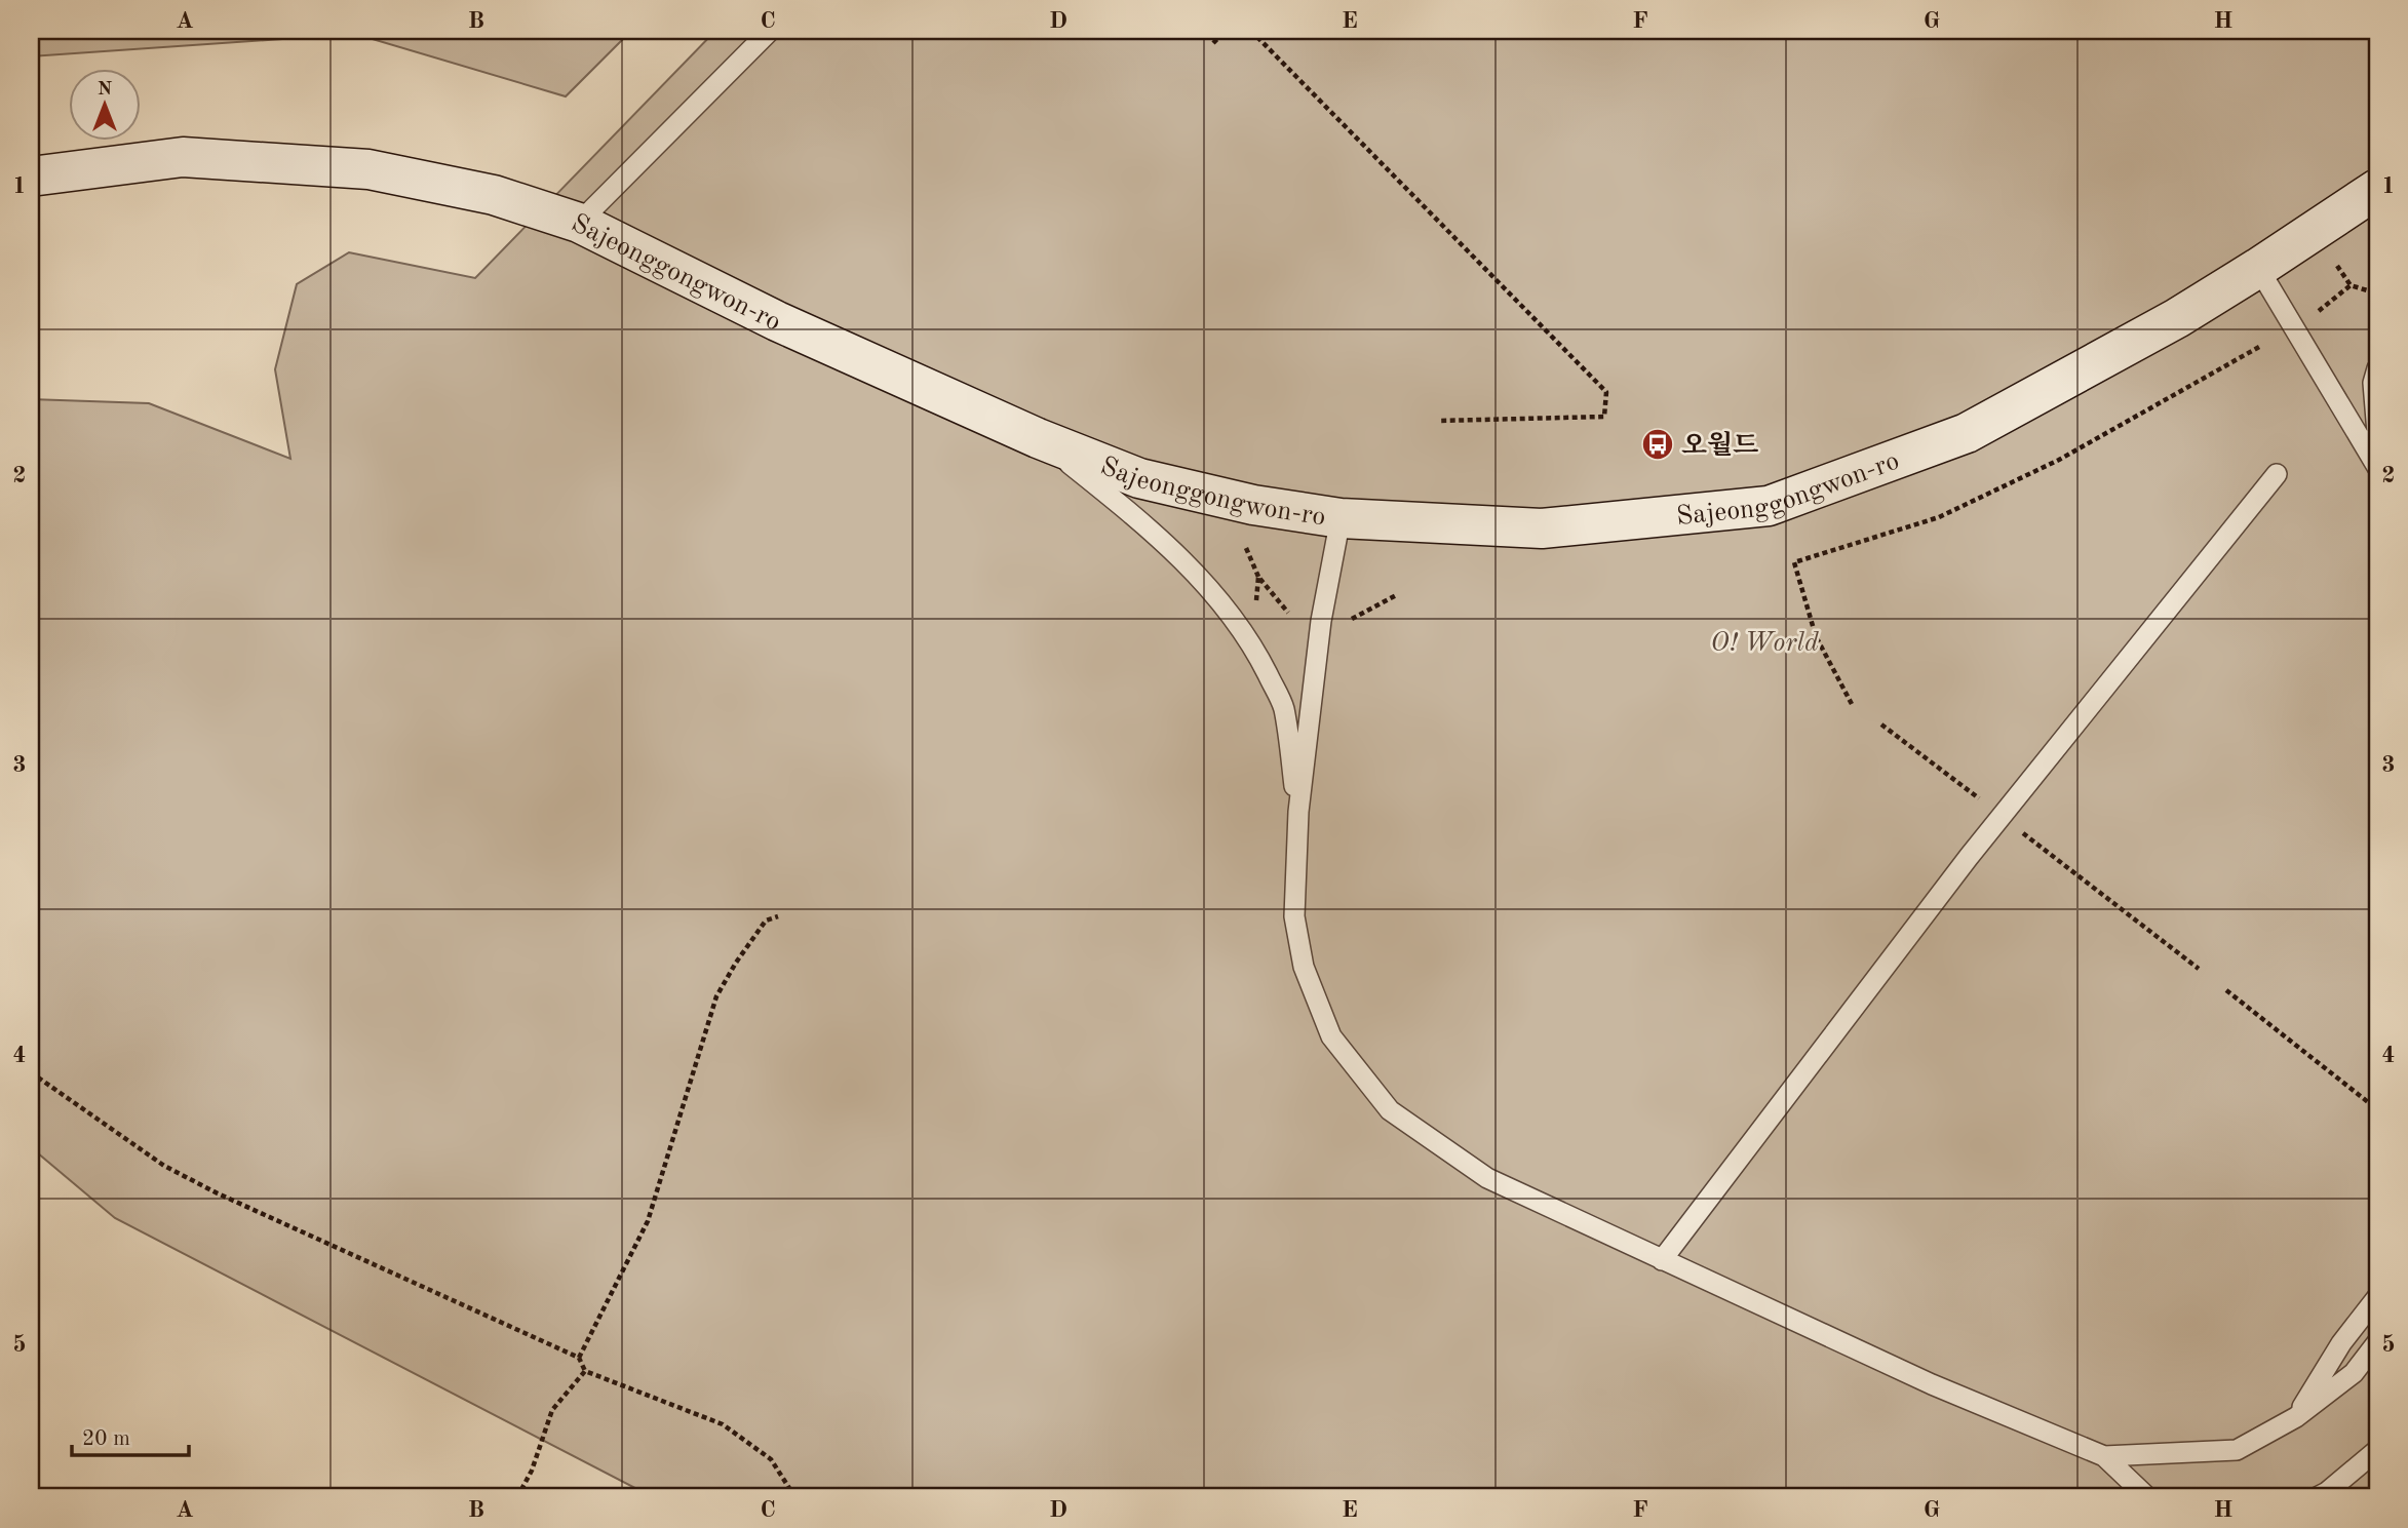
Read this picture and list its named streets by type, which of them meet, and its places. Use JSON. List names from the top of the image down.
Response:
{
  "streets": {
    "main road": ["Sajeonggongwon-ro"]
  },
  "parks": ["O! World"],
  "places": {
    "bus stop": ["오월드"]
  },
  "scale_bar": "20 m",
  "north": "top",
  "grid": {
    "columns": [
      "A",
      "B",
      "C",
      "D",
      "E",
      "F",
      "G",
      "H"
    ],
    "rows": [
      "1",
      "2",
      "3",
      "4",
      "5"
    ]
  }
}
